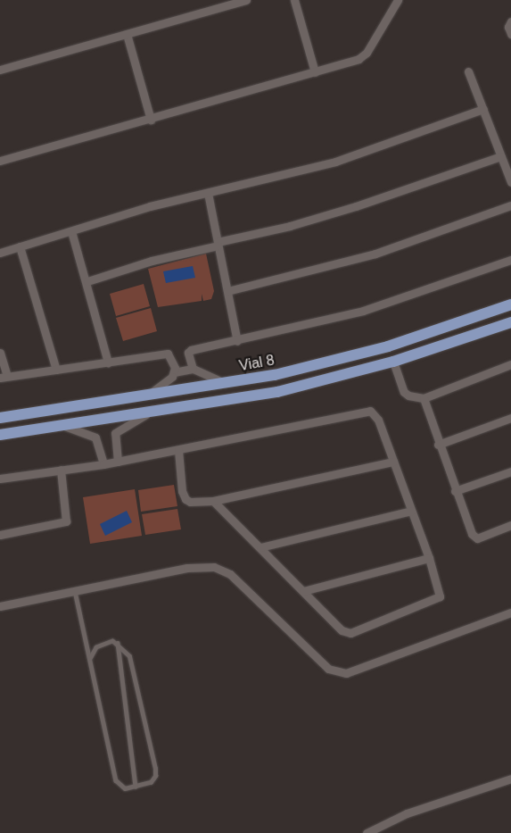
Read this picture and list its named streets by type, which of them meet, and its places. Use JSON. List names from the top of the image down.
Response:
{
  "streets": {
    "main road": ["Vial 8"]
  }
}
